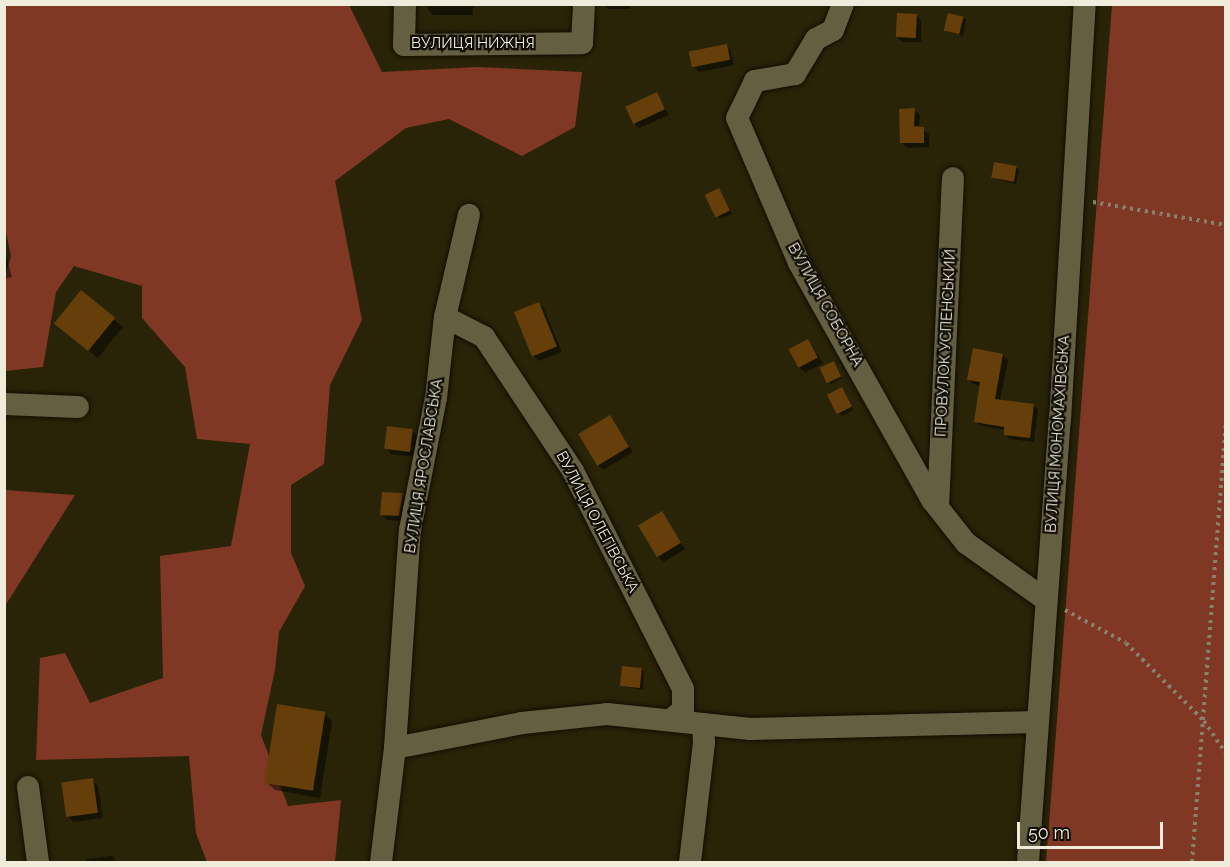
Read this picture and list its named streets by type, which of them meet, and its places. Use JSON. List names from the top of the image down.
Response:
{
  "streets": {
    "street": [
      "ВУЛИЦЯ НИЖНЯ",
      "ВУЛИЦЯ СОБОРНА",
      "ПРОВУЛОК УСПЕНСЬКИЙ",
      "ВУЛИЦЯ МОНОМАХІВСЬКА",
      "ВУЛИЦЯ ЯРОСЛАВСЬКА",
      "ВУЛИЦЯ ОЛЕГІВСЬКА"
    ]
  },
  "crossings": [
    ["ВУЛИЦЯ СОБОРНА", "ПРОВУЛОК УСПЕНСЬКИЙ"],
    ["ВУЛИЦЯ СОБОРНА", "ВУЛИЦЯ МОНОМАХІВСЬКА"],
    ["ВУЛИЦЯ ЯРОСЛАВСЬКА", "ВУЛИЦЯ ОЛЕГІВСЬКА"]
  ],
  "scale_bar": "50 m"
}
